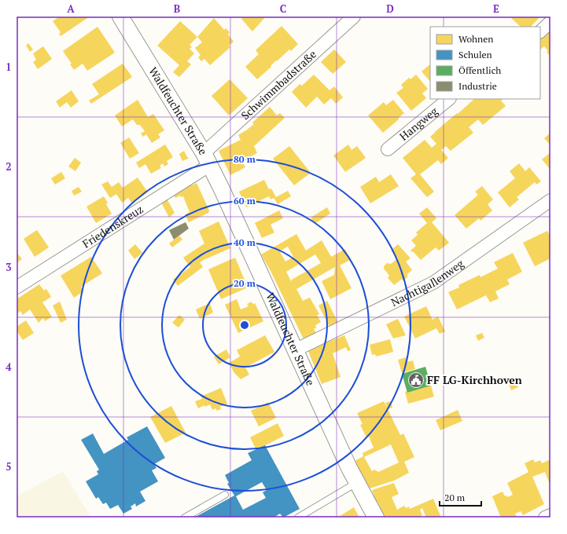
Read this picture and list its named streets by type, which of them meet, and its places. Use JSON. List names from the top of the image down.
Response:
{
  "streets": {
    "street": [
      "Schwimmbadstraße",
      "Waldfeuchter Straße",
      "Hangweg",
      "Friedenskreuz",
      "Nachtigallenweg"
    ]
  },
  "crossings": [
    ["Schwimmbadstraße", "Waldfeuchter Straße"],
    ["Schwimmbadstraße", "Friedenskreuz"],
    ["Waldfeuchter Straße", "Friedenskreuz"],
    ["Waldfeuchter Straße", "Nachtigallenweg"]
  ],
  "places": {
    "public building": ["FF LG-Kirchhoven"]
  },
  "legend": [
    "Wohnen",
    "Schulen",
    "Öffentlich",
    "Industrie"
  ],
  "scale_bar": "20 m",
  "grid": {
    "columns": [
      "A",
      "B",
      "C",
      "D",
      "E"
    ],
    "rows": [
      "1",
      "2",
      "3",
      "4",
      "5"
    ]
  },
  "rings": [
    "80 m",
    "60 m",
    "40 m",
    "20 m"
  ]
}
